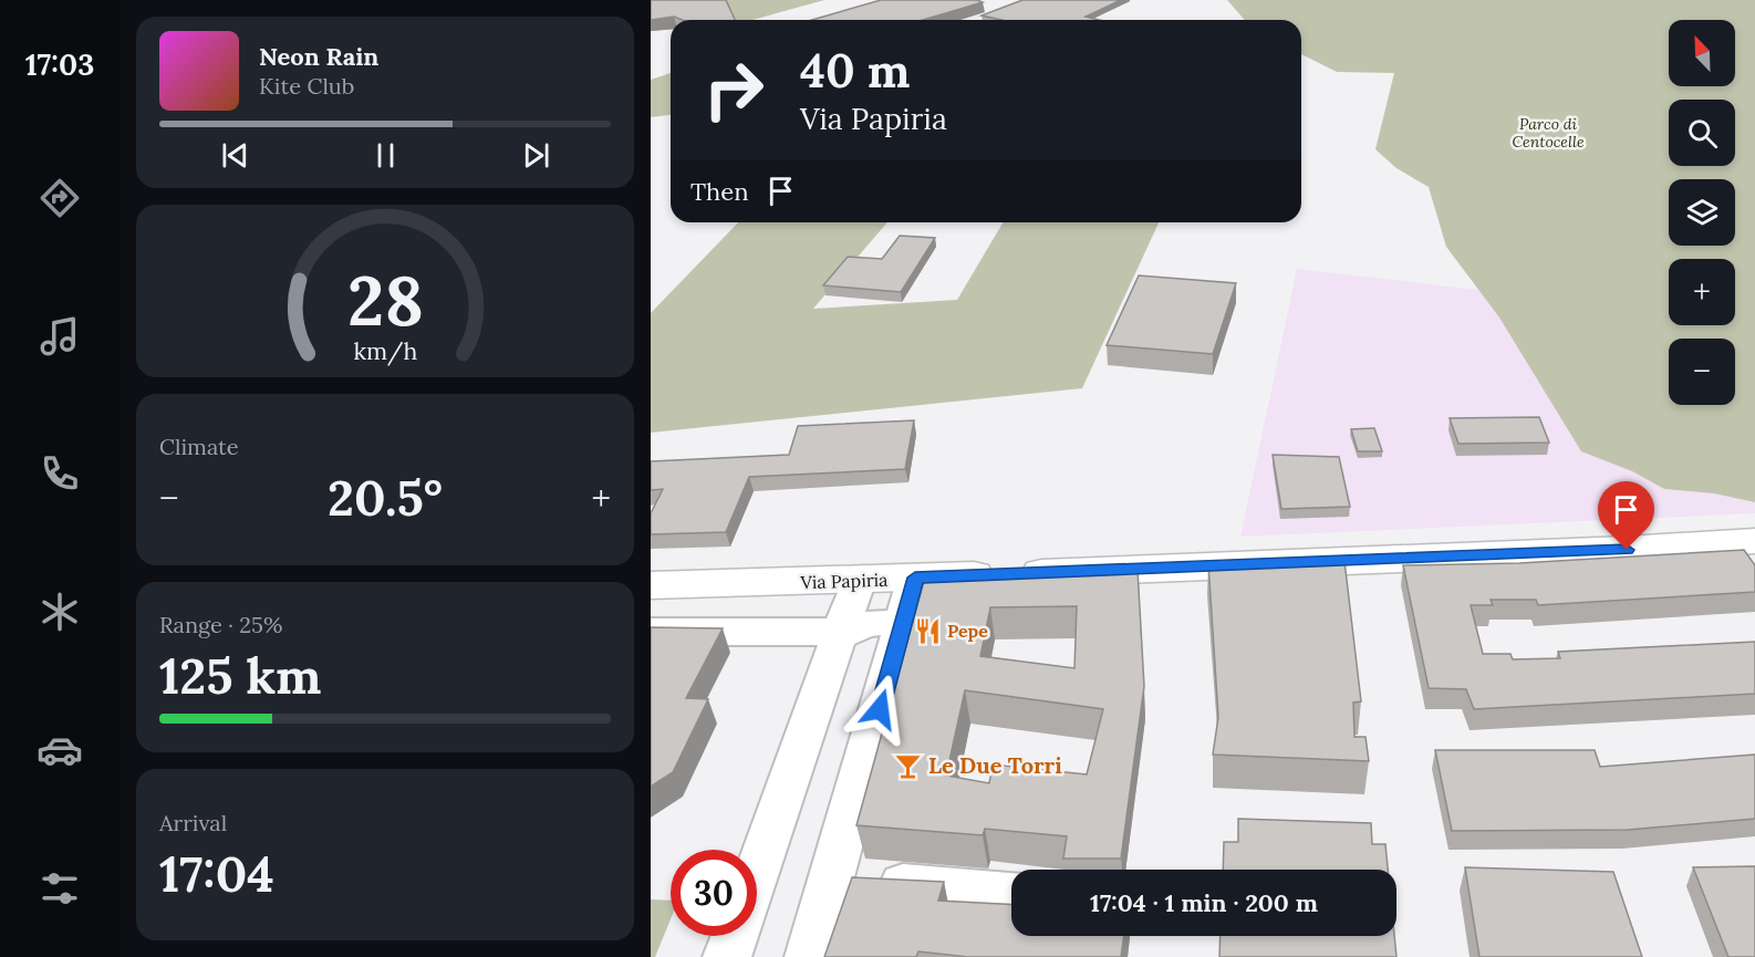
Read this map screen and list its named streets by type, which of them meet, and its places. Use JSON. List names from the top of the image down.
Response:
{
  "streets": {
    "street": ["Via Papiria"]
  },
  "parks": ["Parco di Centocelle"],
  "places": {
    "restaurant": ["Pepe"],
    "bar": ["Le Due Torri"]
  },
  "north": "top left",
  "page": {
    "tabs": "17:03",
    "map_buttons": ["+", "−"],
    "turn": ["40 m", "Via Papiria"],
    "song": ["Neon Rain", "Kite Club"],
    "then": "Then",
    "tile": [
      "Climate",
      ["Range · 25%", "125 km"],
      ["Arrival", "17:04"]
    ],
    "heat": ["−", "20.5°", "+"],
    "limit": "30",
    "trip": "17:04 · 1 min · 200 m",
    "gauge": ["28", "km/h"]
  }
}
